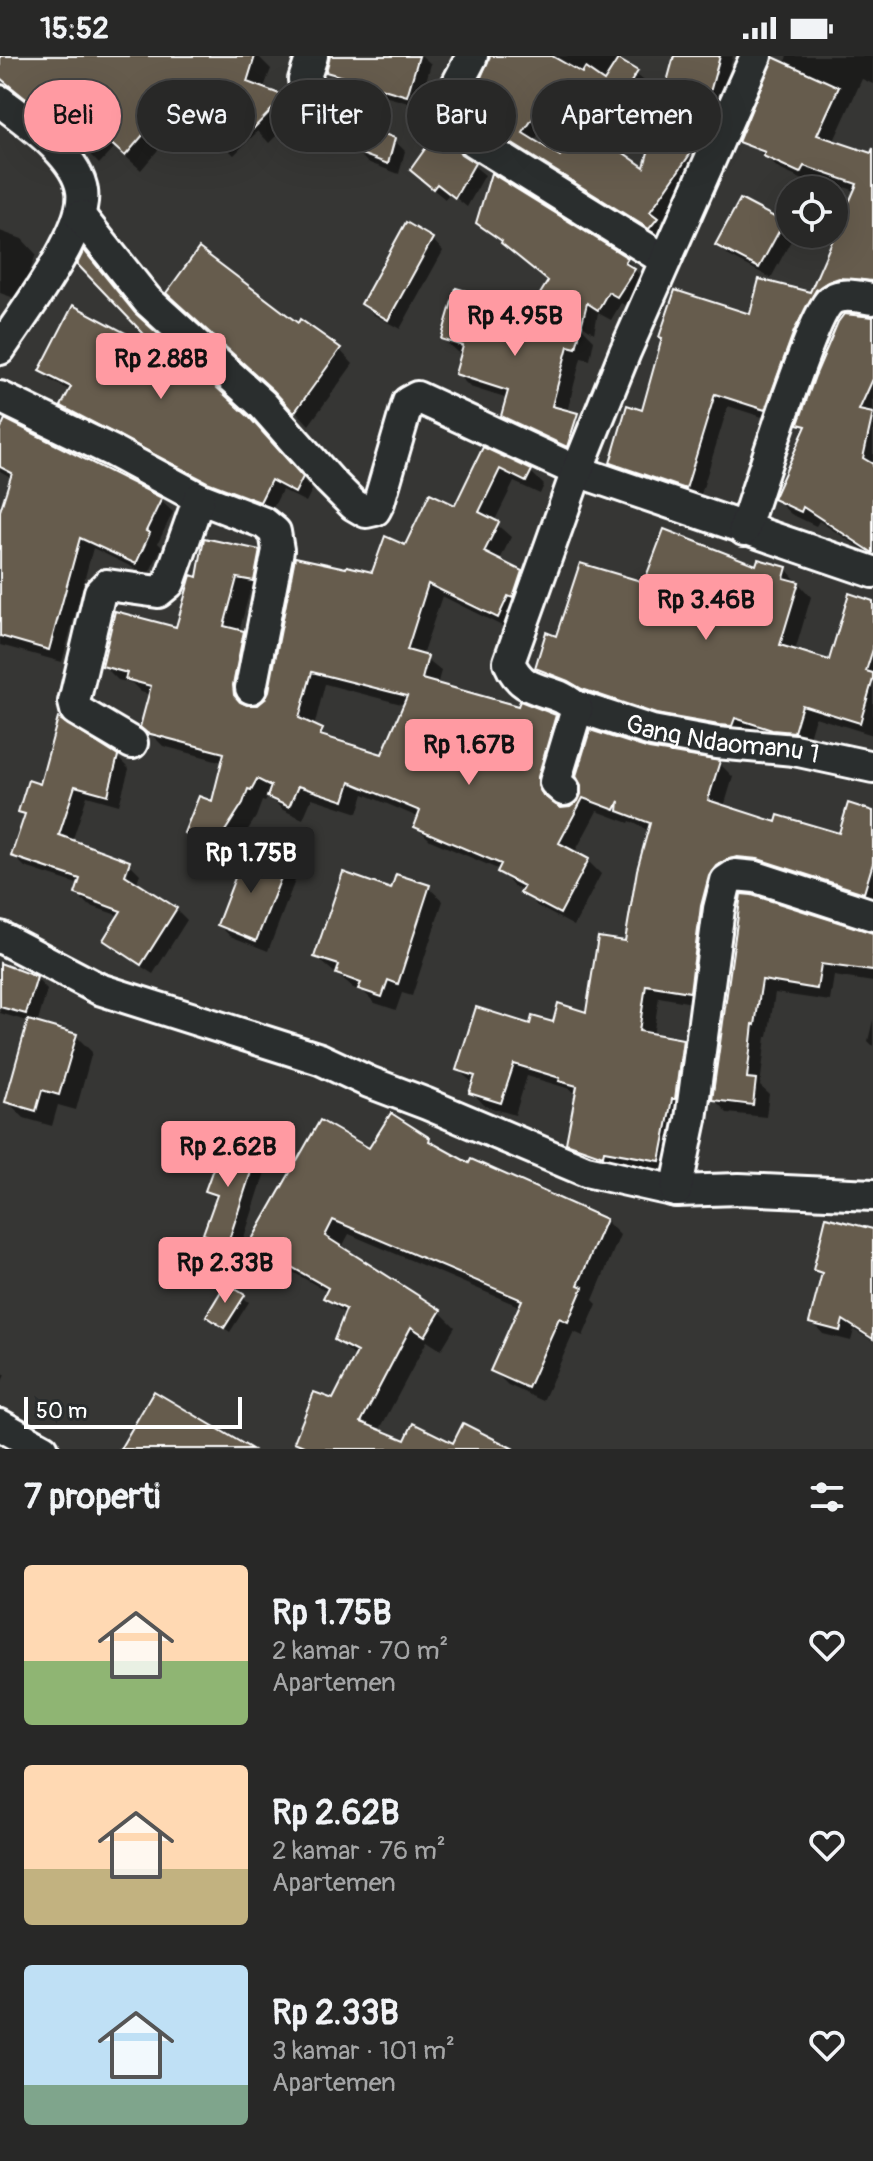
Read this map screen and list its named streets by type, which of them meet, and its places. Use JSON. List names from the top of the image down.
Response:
{
  "streets": {
    "street": ["Gang Ndaomanu 1"]
  },
  "scale_bar": "50 m",
  "page": {
    "status": "15:52",
    "chip": [
      "Beli",
      "Sewa",
      "Filter",
      "Baru",
      "Apartemen"
    ],
    "price": [
      "Rp 4.95B",
      "Rp 2.88B",
      "Rp 3.46B",
      "Rp 1.67B",
      "Rp 1.75B",
      "Rp 2.62B",
      "Rp 2.33B"
    ],
    "scale": "50 m",
    "heading": "7 properti",
    "list": [
      {
        "name": "Rp 1.75B",
        "note": "2 kamar · 70 m² · Apartemen"
      },
      {
        "name": "Rp 2.62B",
        "note": "2 kamar · 76 m² · Apartemen"
      },
      {
        "name": "Rp 2.33B",
        "note": "3 kamar · 101 m² · Apartemen"
      }
    ]
  }
}
